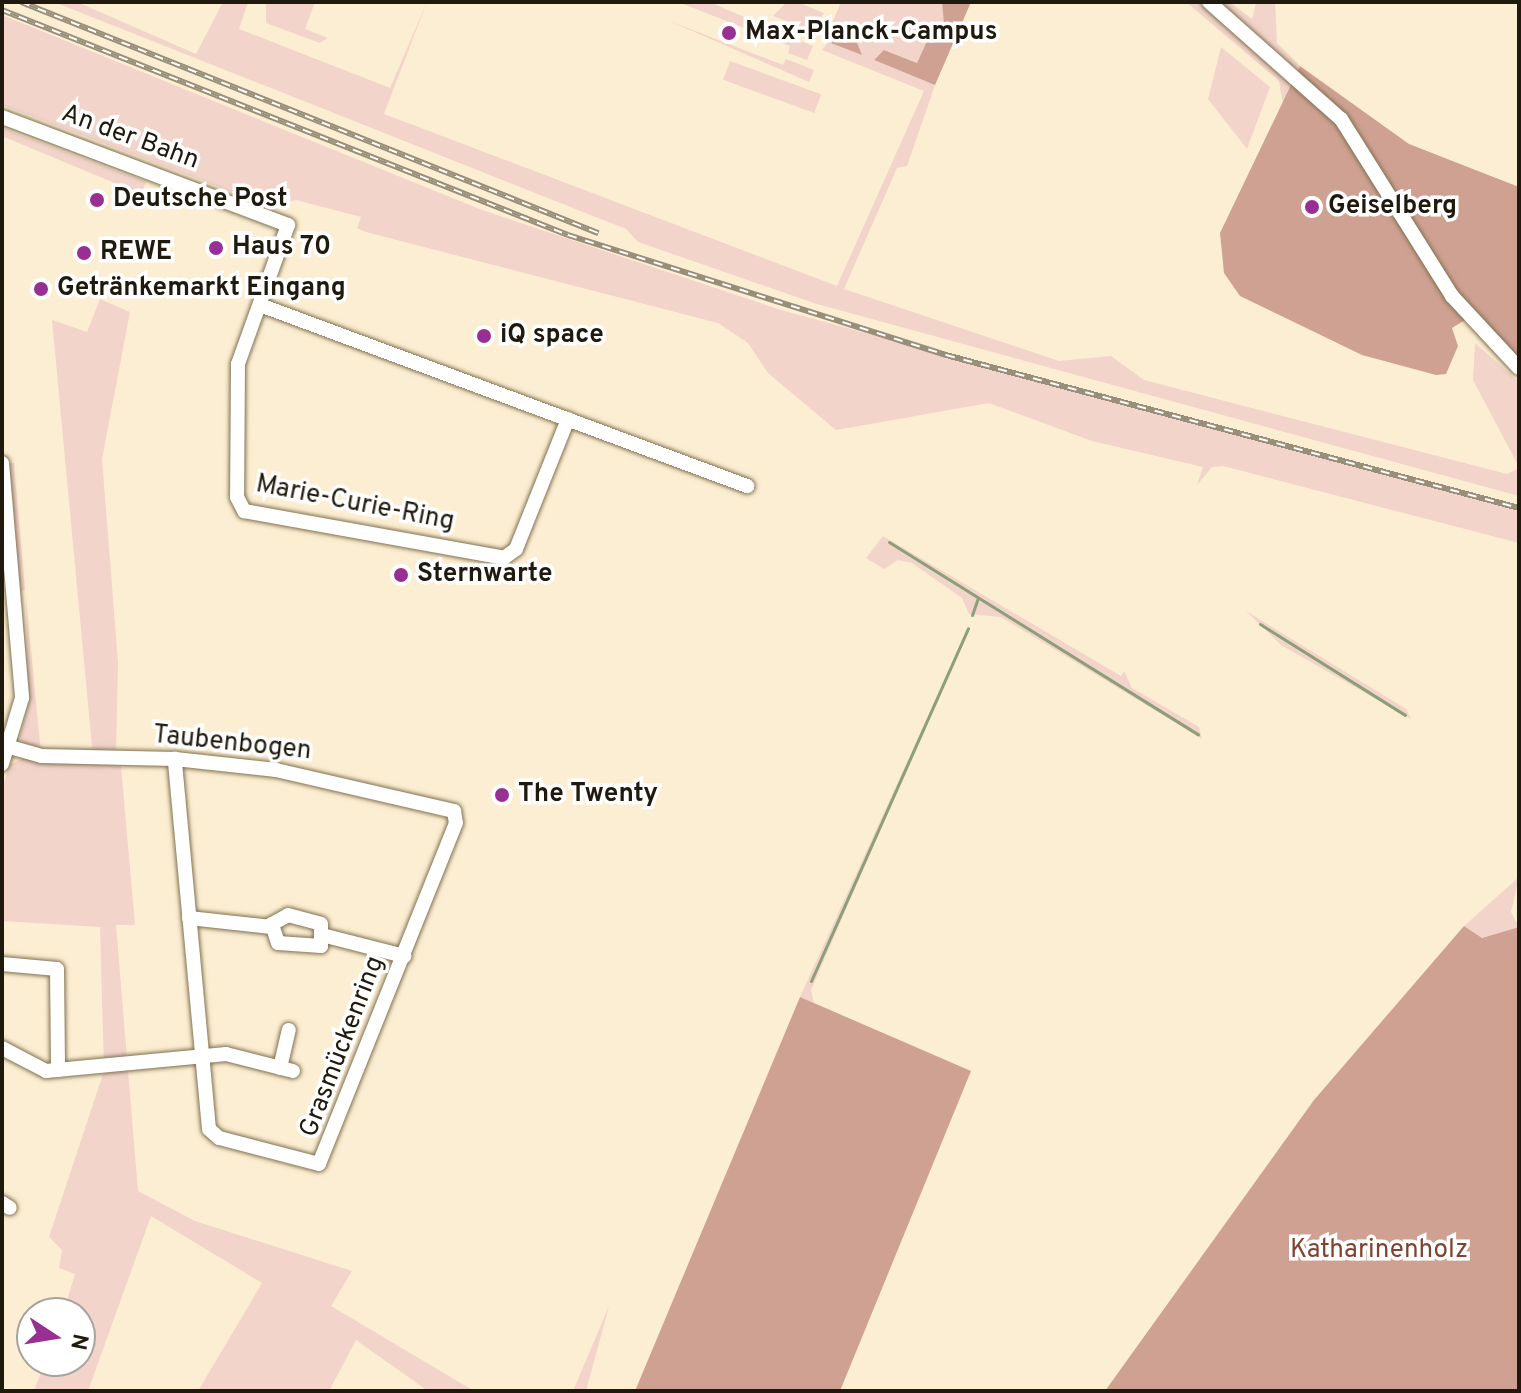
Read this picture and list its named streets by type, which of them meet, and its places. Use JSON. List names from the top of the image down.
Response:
{
  "streets": {
    "street": [
      "An der Bahn",
      "Marie-Curie-Ring",
      "Taubenbogen",
      "Grasmückenring"
    ]
  },
  "crossings": [
    ["An der Bahn", "Marie-Curie-Ring"],
    ["Taubenbogen", "Grasmückenring"]
  ],
  "parks": ["Katharinenholz"],
  "places": [
    "Max-Planck-Campus",
    "Deutsche Post",
    "Geiselberg",
    "Haus 70",
    "REWE",
    "Getränkemarkt Eingang",
    "iQ space",
    "Sternwarte",
    "The Twenty"
  ],
  "north": "right"
}
